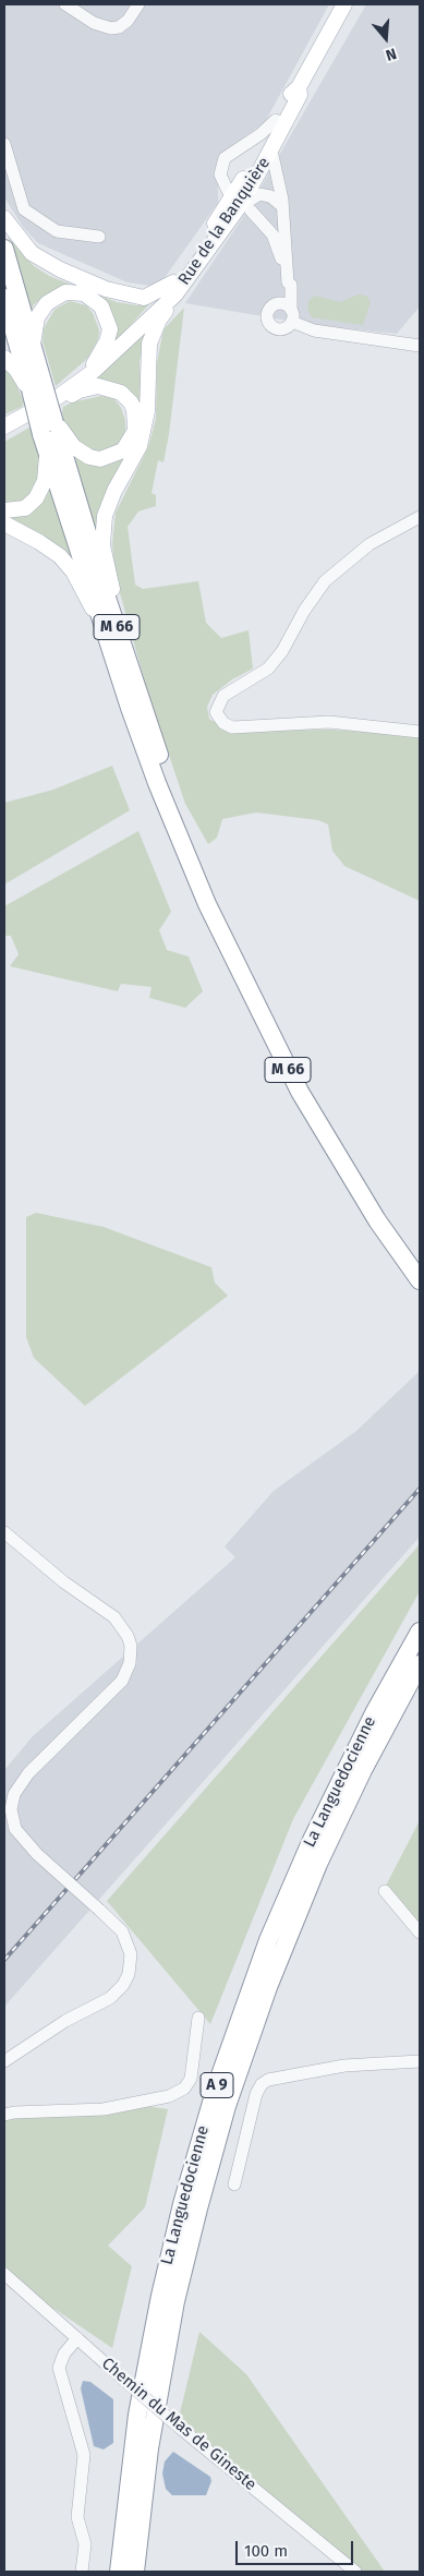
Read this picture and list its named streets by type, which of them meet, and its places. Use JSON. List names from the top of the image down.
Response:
{
  "streets": {
    "highway": ["M 66", "La Languedocienne", "A 9"],
    "main road": ["Rue de la Banquière"],
    "street": ["Chemin du Mas de Gineste"]
  },
  "crossings": [
    ["Rue de la Banquière", "M 66"]
  ],
  "scale_bar": "100 m",
  "north": "bottom"
}
